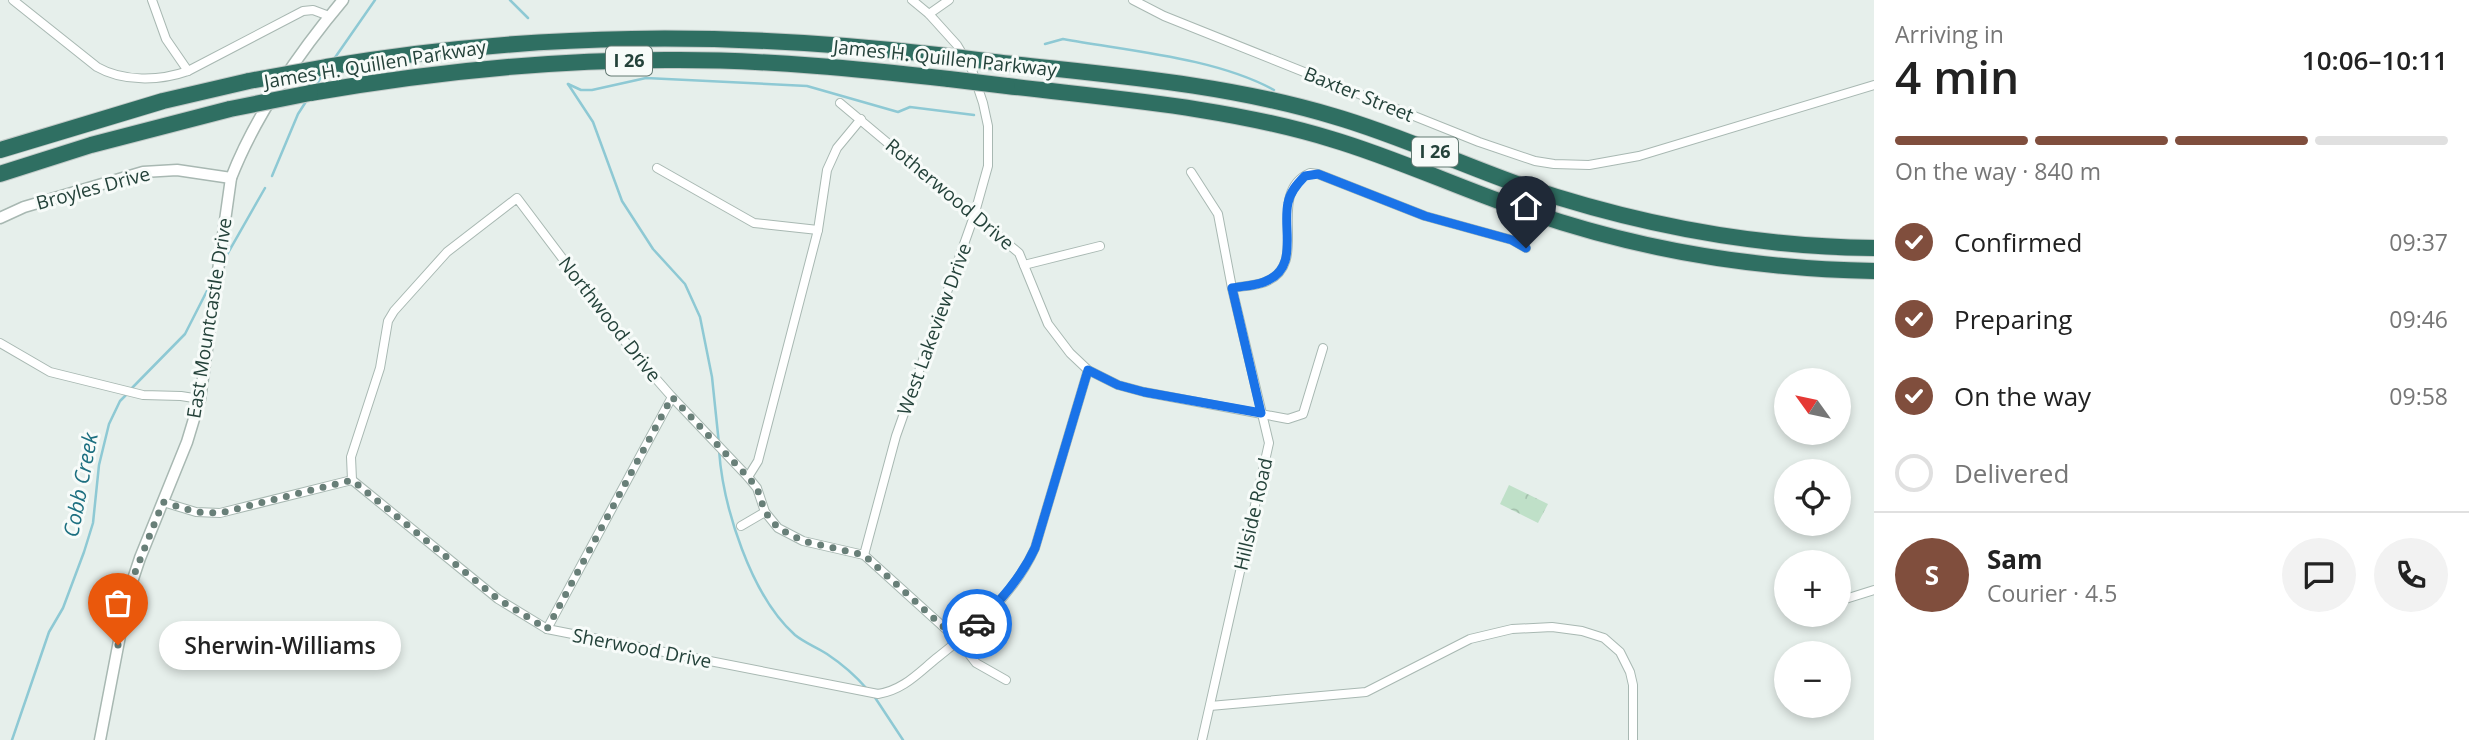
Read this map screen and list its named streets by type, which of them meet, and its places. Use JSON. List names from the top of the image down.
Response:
{
  "streets": {
    "highway": ["James H. Quillen Parkway", "I 26"],
    "street": [
      "Baxter Street",
      "Broyles Drive",
      "Rotherwood Drive",
      "East Mountcastle Drive",
      "Northwood Drive",
      "West Lakeview Drive",
      "Hillside Road",
      "Sherwood Drive"
    ]
  },
  "crossings": [
    ["Broyles Drive", "East Mountcastle Drive"],
    ["Rotherwood Drive", "West Lakeview Drive"],
    ["Rotherwood Drive", "Hillside Road"],
    ["Rotherwood Drive", "Sherwood Drive"],
    ["Northwood Drive", "West Lakeview Drive"],
    ["Northwood Drive", "Sherwood Drive"]
  ],
  "water": ["Cobb Creek"],
  "places": ["Sherwin-Williams"],
  "north": "top left",
  "page": {
    "heading": ["4 min", "Arriving in", "10:06–10:11"],
    "panel": ["Sam", "Courier · 4.5"],
    "bar": "On the way · 840 m",
    "list": [
      ["Confirmed", "09:37"],
      ["Preparing", "09:46"],
      ["On the way", "09:58"],
      "Delivered"
    ],
    "map_buttons": ["+", "−"],
    "round": "S",
    "bubble": "Sherwin-Williams"
  }
}
